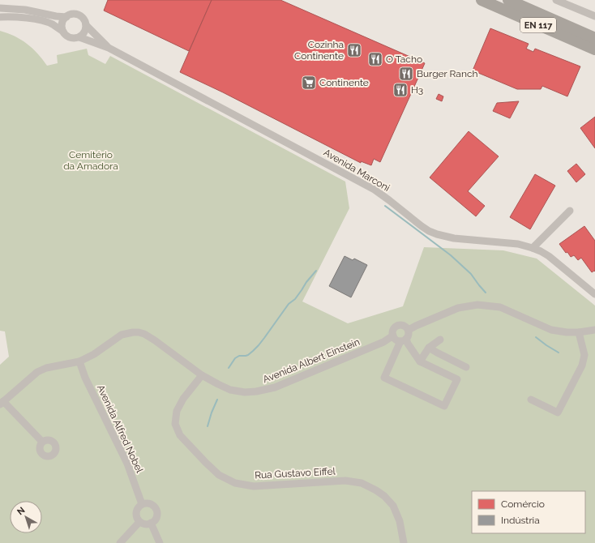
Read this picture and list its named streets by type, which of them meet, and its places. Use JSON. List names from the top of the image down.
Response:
{
  "streets": {
    "highway": ["EN 117"],
    "street": [
      "Avenida Marconi",
      "Avenida Albert Einstein",
      "Avenida Alfred Nobel",
      "Rua Gustavo Eiffel"
    ]
  },
  "crossings": [
    ["Avenida Albert Einstein", "Avenida Alfred Nobel"],
    ["Avenida Albert Einstein", "Rua Gustavo Eiffel"]
  ],
  "parks": ["Cemitério da Amadora"],
  "places": {
    "restaurant": [
      "Cozinha Continente",
      "O Tacho",
      "Burger Ranch",
      "H3"
    ],
    "supermarket": ["Continente"]
  },
  "legend": ["Comércio", "Indústria"],
  "north": "top left"
}
